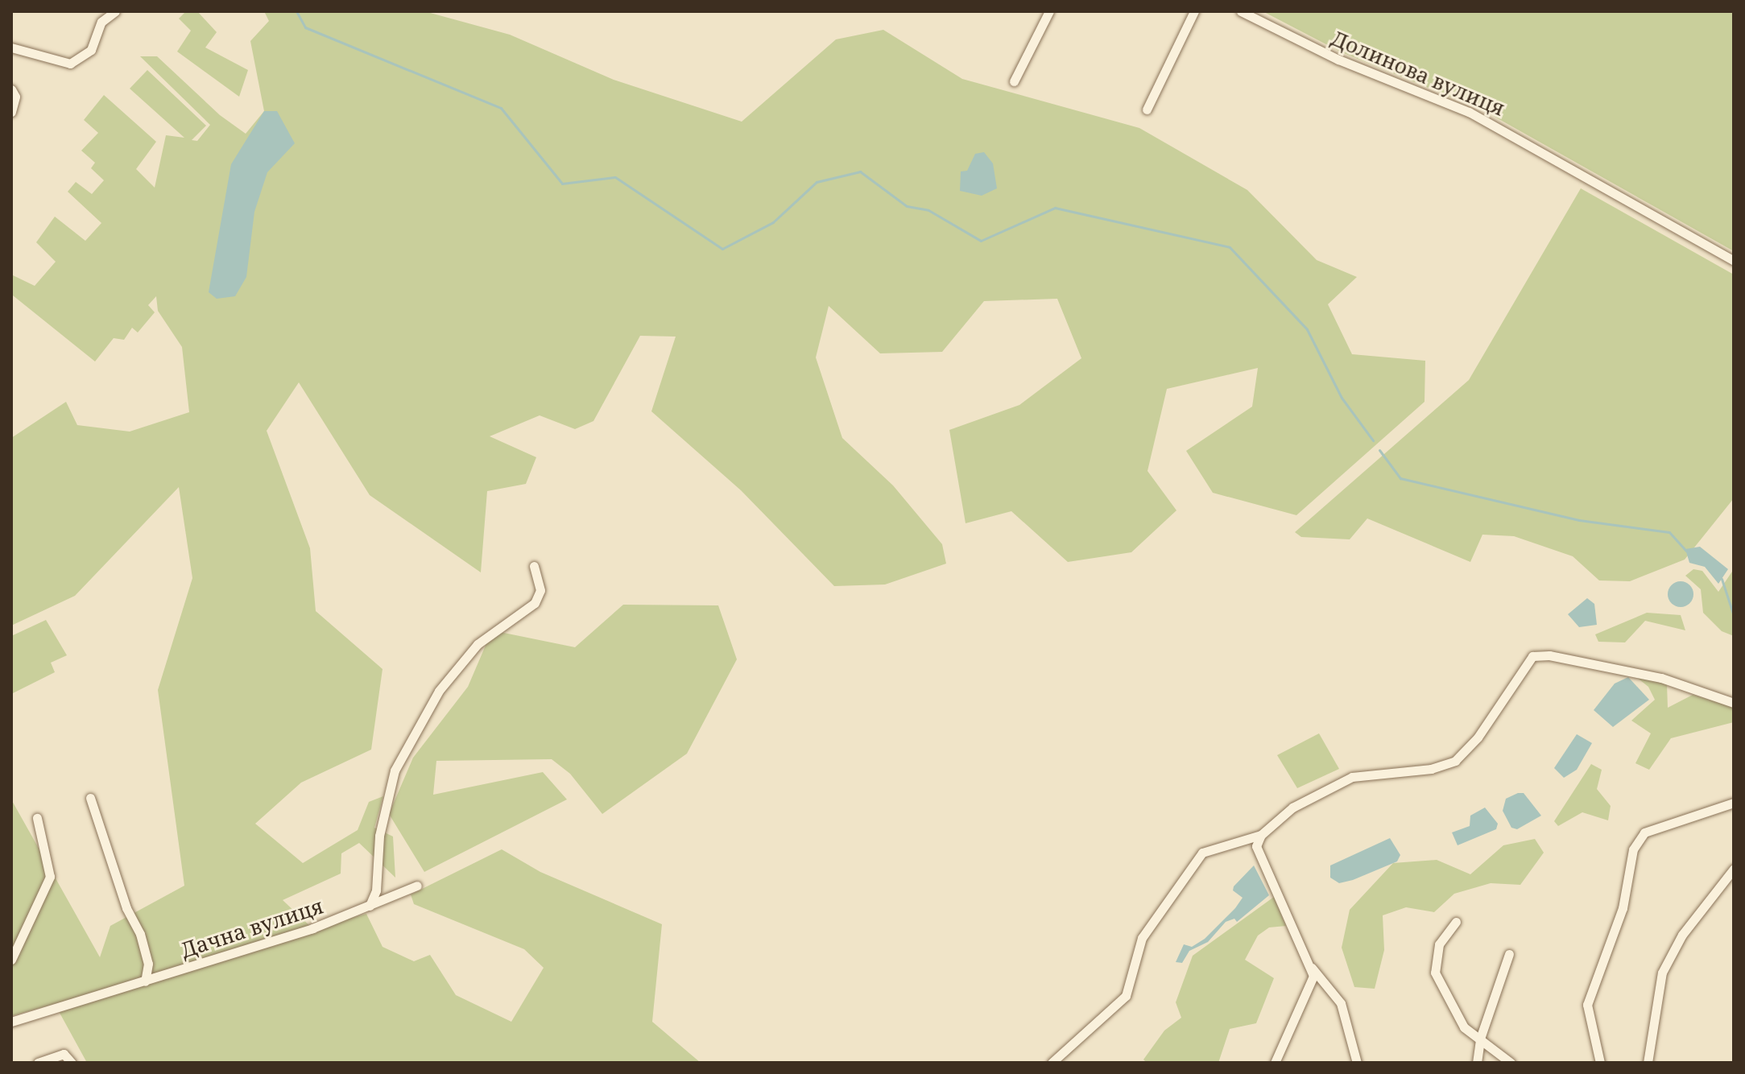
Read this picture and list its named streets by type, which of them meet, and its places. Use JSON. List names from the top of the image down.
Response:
{
  "streets": {
    "street": ["Долинова вулиця", "Дачна вулиця"]
  }
}
